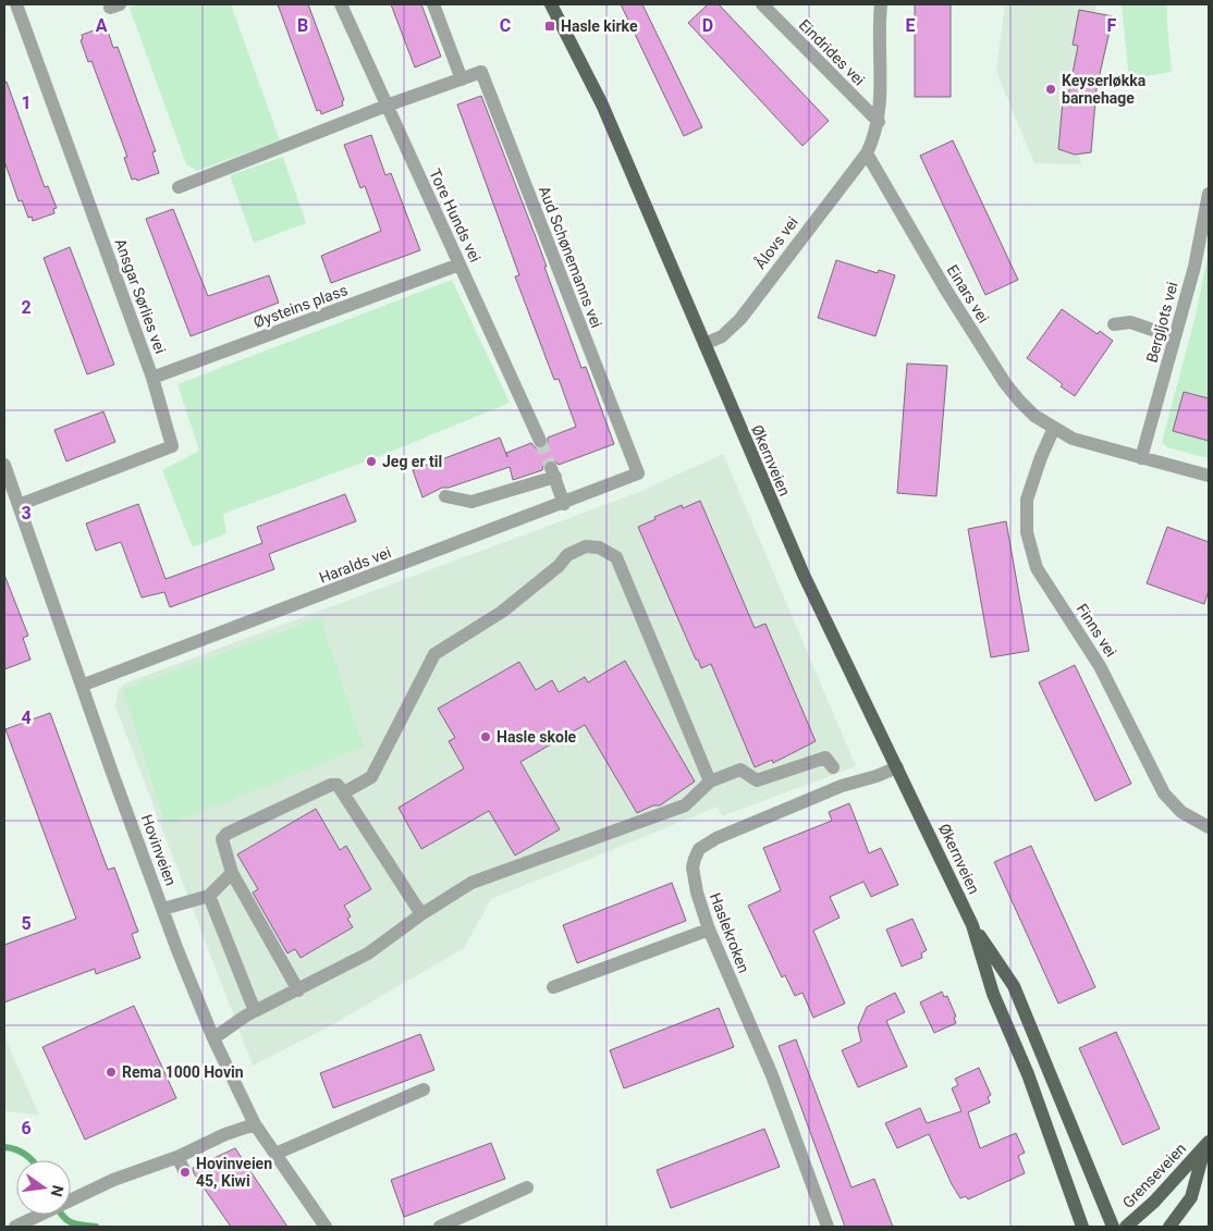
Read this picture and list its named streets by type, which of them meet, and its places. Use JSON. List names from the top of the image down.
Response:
{
  "streets": {
    "main road": ["Økernveien", "Grenseveien"],
    "street": [
      "Eindrides vei",
      "Tore Hunds vei",
      "Ålovs vei",
      "Aud Schønemanns vei",
      "Einars vei",
      "Ansgar Sørlies vei",
      "Øysteins plass",
      "Bergljots vei",
      "Haralds vei",
      "Finns vei",
      "Hovinveien",
      "Haslekroken"
    ]
  },
  "crossings": [
    ["Tore Hunds vei", "Aud Schønemanns vei"],
    ["Tore Hunds vei", "Øysteins plass"],
    ["Ålovs vei", "Einars vei"],
    ["Ålovs vei", "Økernveien"],
    ["Aud Schønemanns vei", "Haralds vei"],
    ["Einars vei", "Bergljots vei"],
    ["Einars vei", "Finns vei"],
    ["Ansgar Sørlies vei", "Øysteins plass"],
    ["Ansgar Sørlies vei", "Hovinveien"],
    ["Økernveien", "Haslekroken"],
    ["Haralds vei", "Hovinveien"]
  ],
  "places": {
    "transit": ["Hasle kirke"],
    "other": [
      "Keyserløkka barnehage",
      "Jeg er til",
      "Hasle skole",
      "Rema 1000 Hovin",
      "Hovinveien 45, Kiwi"
    ]
  },
  "north": "right",
  "grid": {
    "columns": [
      "A",
      "B",
      "C",
      "D",
      "E",
      "F"
    ],
    "rows": [
      "1",
      "2",
      "3",
      "4",
      "5",
      "6"
    ]
  }
}
